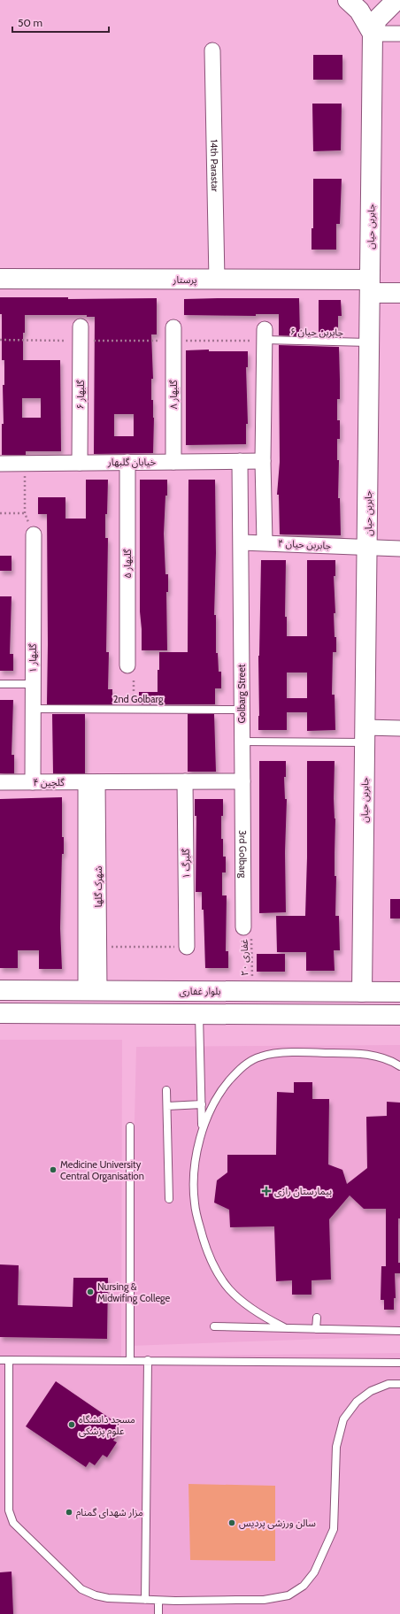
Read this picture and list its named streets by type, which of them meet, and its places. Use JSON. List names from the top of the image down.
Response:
{
  "streets": {
    "street": [
      "14th Parastar",
      "جابربن حیان",
      "پرستار",
      "گلبهار ۶",
      "گلبهار ۸",
      "خیابان گلبهار",
      "جابربن حیان ۴",
      "گلبهار ۵",
      "گلبهار ۱",
      "Golbarg Street",
      "گلچین ۴",
      "3rd Golbarg",
      "گلبرگ ۱",
      "شهرک گلها",
      "بلوار غفاری"
    ],
    "lane": ["جابربن حیان ۶", "2nd Golbarg"],
    "path": ["غفاری ۲۰"]
  },
  "crossings": [
    ["14th Parastar", "پرستار"],
    ["جابربن حیان", "پرستار"],
    ["جابربن حیان", "جابربن حیان ۶"],
    ["جابربن حیان", "جابربن حیان ۴"],
    ["جابربن حیان", "بلوار غفاری"],
    ["گلبهار ۶", "خیابان گلبهار"],
    ["گلبهار ۸", "خیابان گلبهار"],
    ["خیابان گلبهار", "گلبهار ۵"],
    ["خیابان گلبهار", "Golbarg Street"],
    ["جابربن حیان ۴", "Golbarg Street"],
    ["گلبهار ۱", "2nd Golbarg"],
    ["گلبهار ۱", "گلچین ۴"],
    ["Golbarg Street", "2nd Golbarg"],
    ["Golbarg Street", "3rd Golbarg"],
    ["گلچین ۴", "شهرک گلها"],
    ["3rd Golbarg", "غفاری ۲۰"],
    ["شهرک گلها", "بلوار غفاری"],
    ["غفاری ۲۰", "بلوار غفاری"]
  ],
  "places": {
    "other": [
      "Medicine University Central Organisation",
      "Nursing & Midwifing College",
      "مسجد دانشگاه علوم پزشکی",
      "مزار شهدای گمنام",
      "سالن ورزشی پردیس"
    ],
    "health": ["بیمارستان رازی"]
  },
  "scale_bar": "50 m"
}
